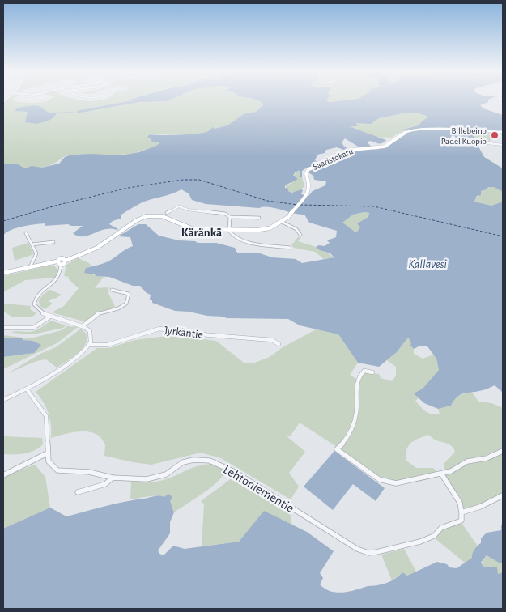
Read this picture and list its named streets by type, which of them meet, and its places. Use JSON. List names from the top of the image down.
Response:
{
  "streets": {
    "main road": ["Saaristokatu"],
    "street": ["Jyrkäntie", "Lehtoniementie"]
  },
  "districts": ["Käränkä"],
  "water": ["Kallavesi"],
  "places": ["Billebeino Padel Kuopio"]
}
